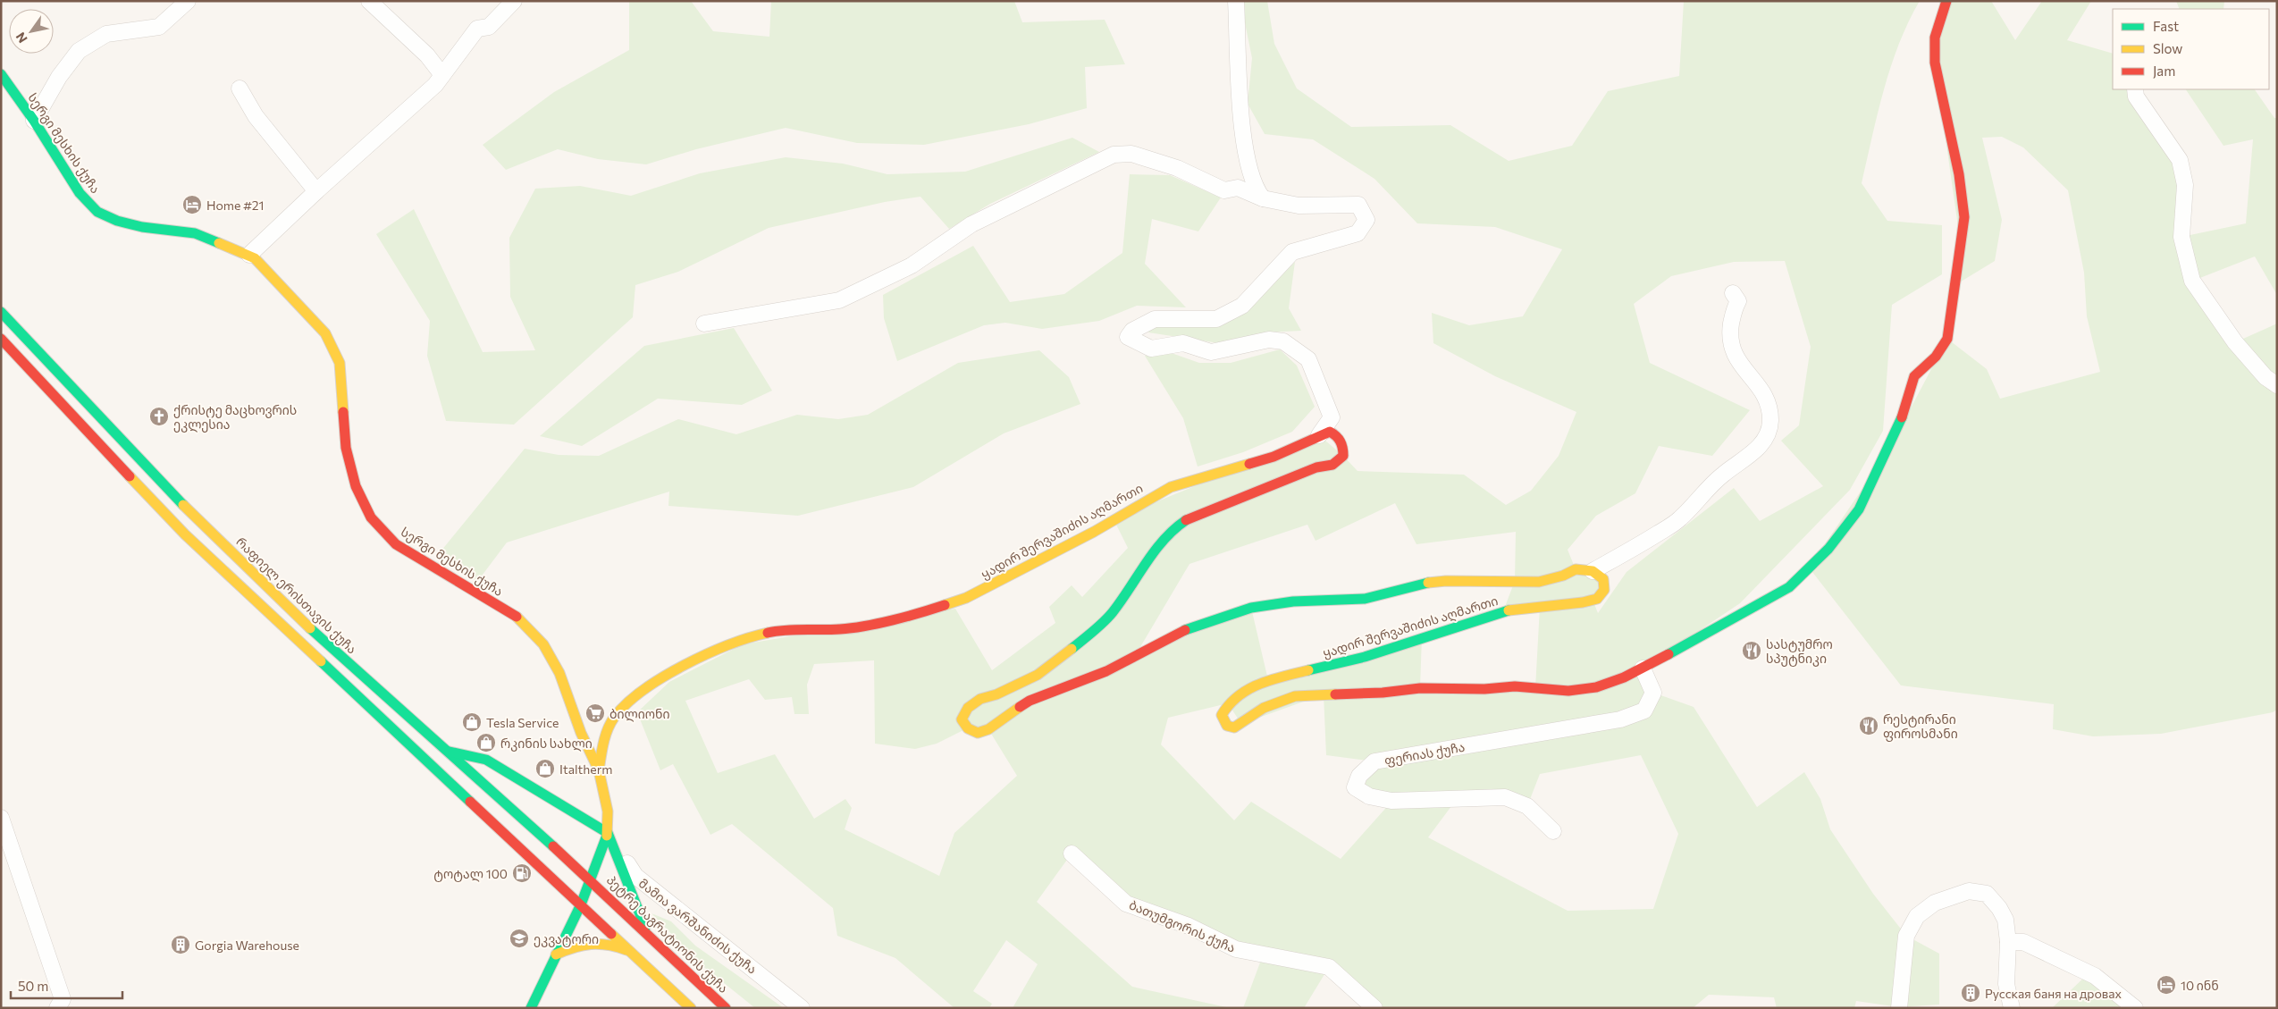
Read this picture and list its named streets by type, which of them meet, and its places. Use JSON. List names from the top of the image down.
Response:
{
  "streets": {
    "street": [
      "სერგი მესხის ქუჩა",
      "ყადირ შერვაშიძის აღმართი",
      "რაფიელ ერისთავის ქუჩა",
      "ფერიას ქუჩა",
      "მამია ვარშანიძის ქუჩა",
      "ბათუმგორის ქუჩა",
      "პეტრე ბაგრატიონის ქუჩა"
    ]
  },
  "crossings": [
    ["სერგი მესხის ქუჩა", "ყადირ შერვაშიძის აღმართი"],
    ["სერგი მესხის ქუჩა", "რაფიელ ერისთავის ქუჩა"],
    ["სერგი მესხის ქუჩა", "მამია ვარშანიძის ქუჩა"],
    ["სერგი მესხის ქუჩა", "პეტრე ბაგრატიონის ქუჩა"],
    ["ყადირ შერვაშიძის აღმართი", "ფერიას ქუჩა"],
    ["რაფიელ ერისთავის ქუჩა", "პეტრე ბაგრატიონის ქუჩა"]
  ],
  "places": {
    "hotel": ["Home #21", "10 ინნ"],
    "church": ["ქრისტე მაცხოვრის ეკლესია"],
    "restaurant": ["სასტუმრო სპუტნიკი", "რესტირანი ფიროსმანი"],
    "supermarket": ["ბილიონი"],
    "shop": ["Tesla Service", "რკინის სახლი", "Italtherm"],
    "fuel station": ["ტოტალ 100"],
    "school or university": ["ეკვატორი"],
    "building": ["Gorgia Warehouse", "Русская баня на дровах"]
  },
  "legend": ["Fast", "Slow", "Jam"],
  "scale_bar": "50 m",
  "north": "bottom left"
}
